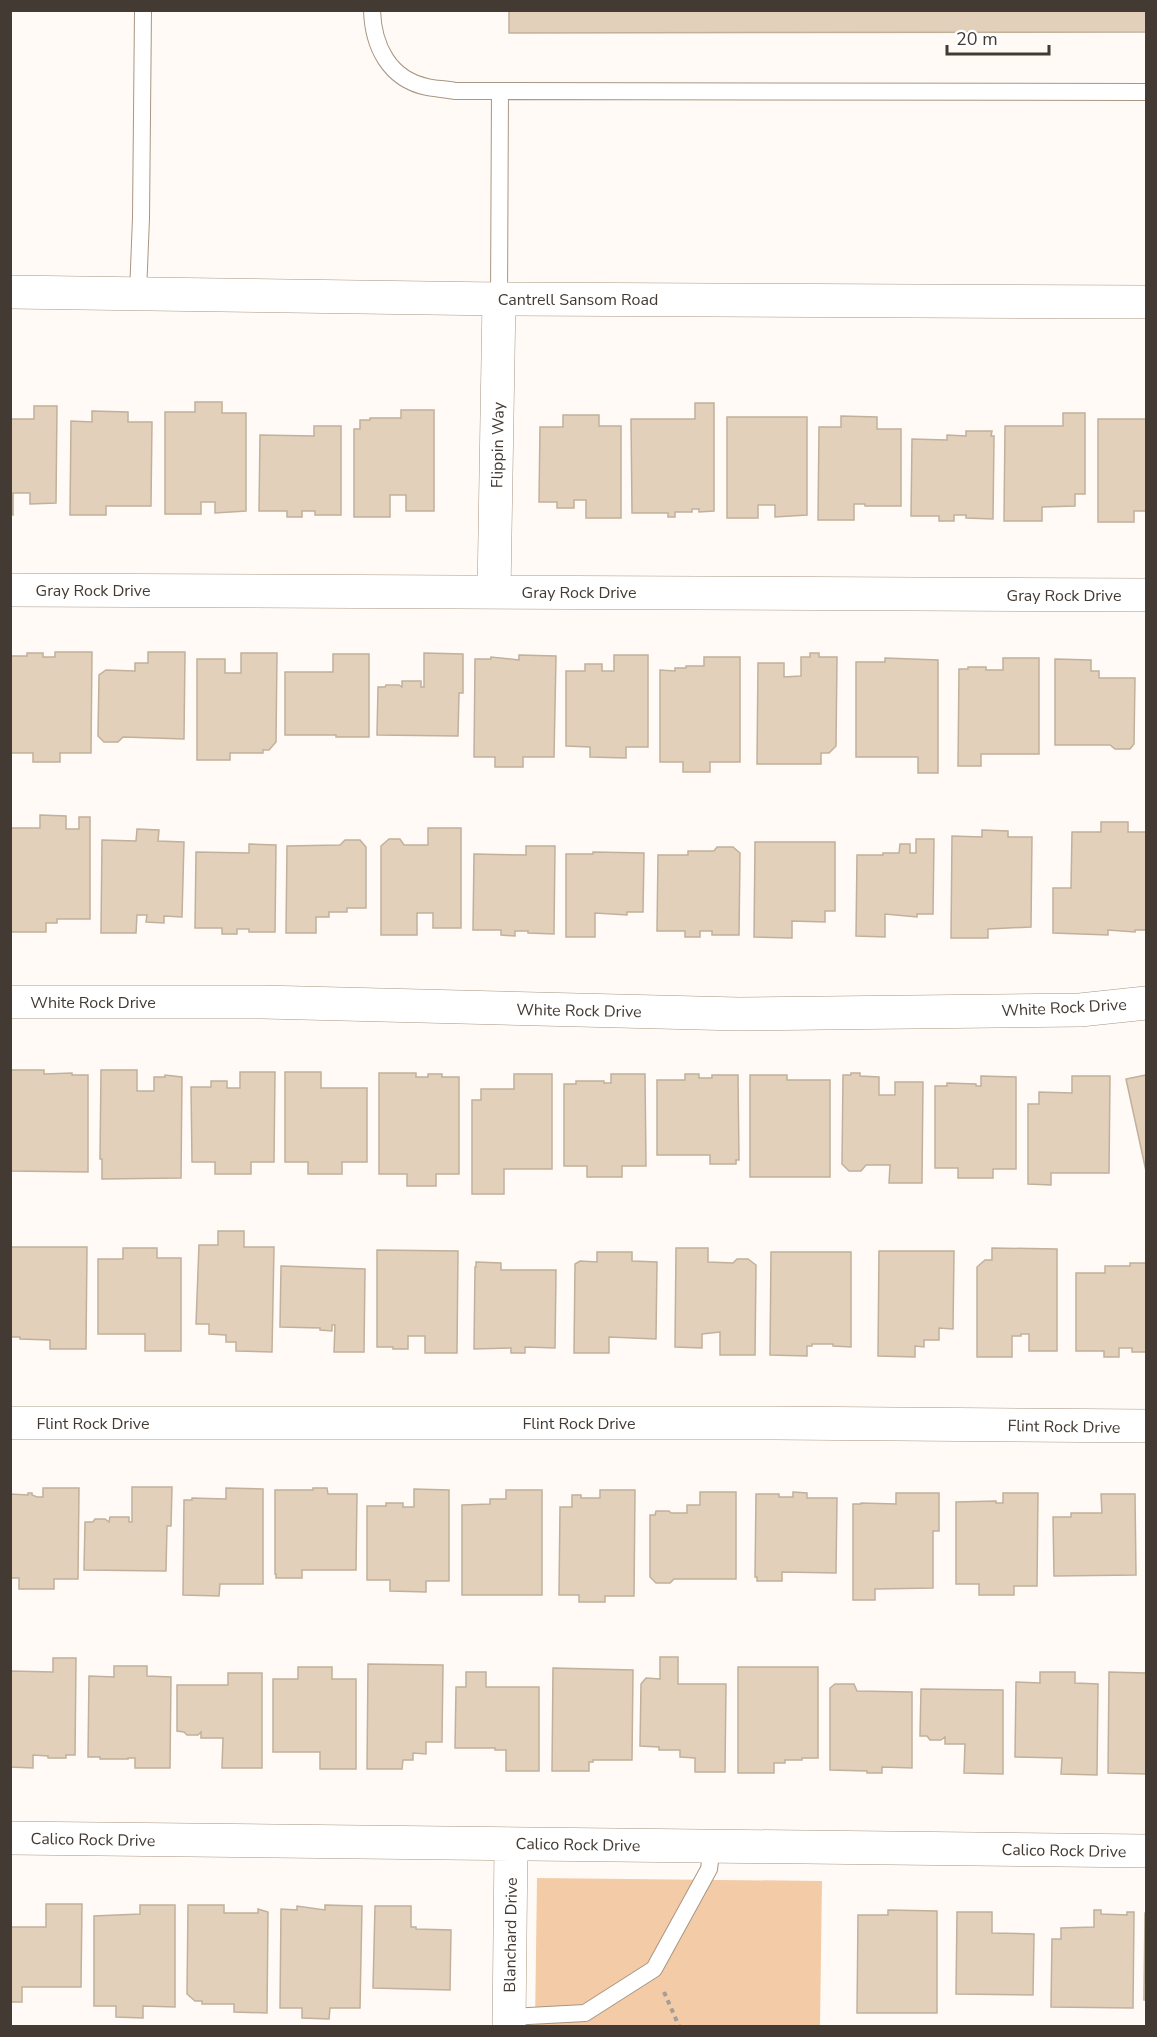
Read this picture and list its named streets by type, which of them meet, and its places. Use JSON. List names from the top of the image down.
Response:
{
  "streets": {
    "street": [
      "Cantrell Sansom Road",
      "Flippin Way",
      "Gray Rock Drive",
      "White Rock Drive",
      "Flint Rock Drive",
      "Calico Rock Drive",
      "Blanchard Drive"
    ]
  },
  "crossings": [
    ["Cantrell Sansom Road", "Flippin Way"],
    ["Flippin Way", "Gray Rock Drive"],
    ["Calico Rock Drive", "Blanchard Drive"]
  ],
  "scale_bar": "20 m"
}
